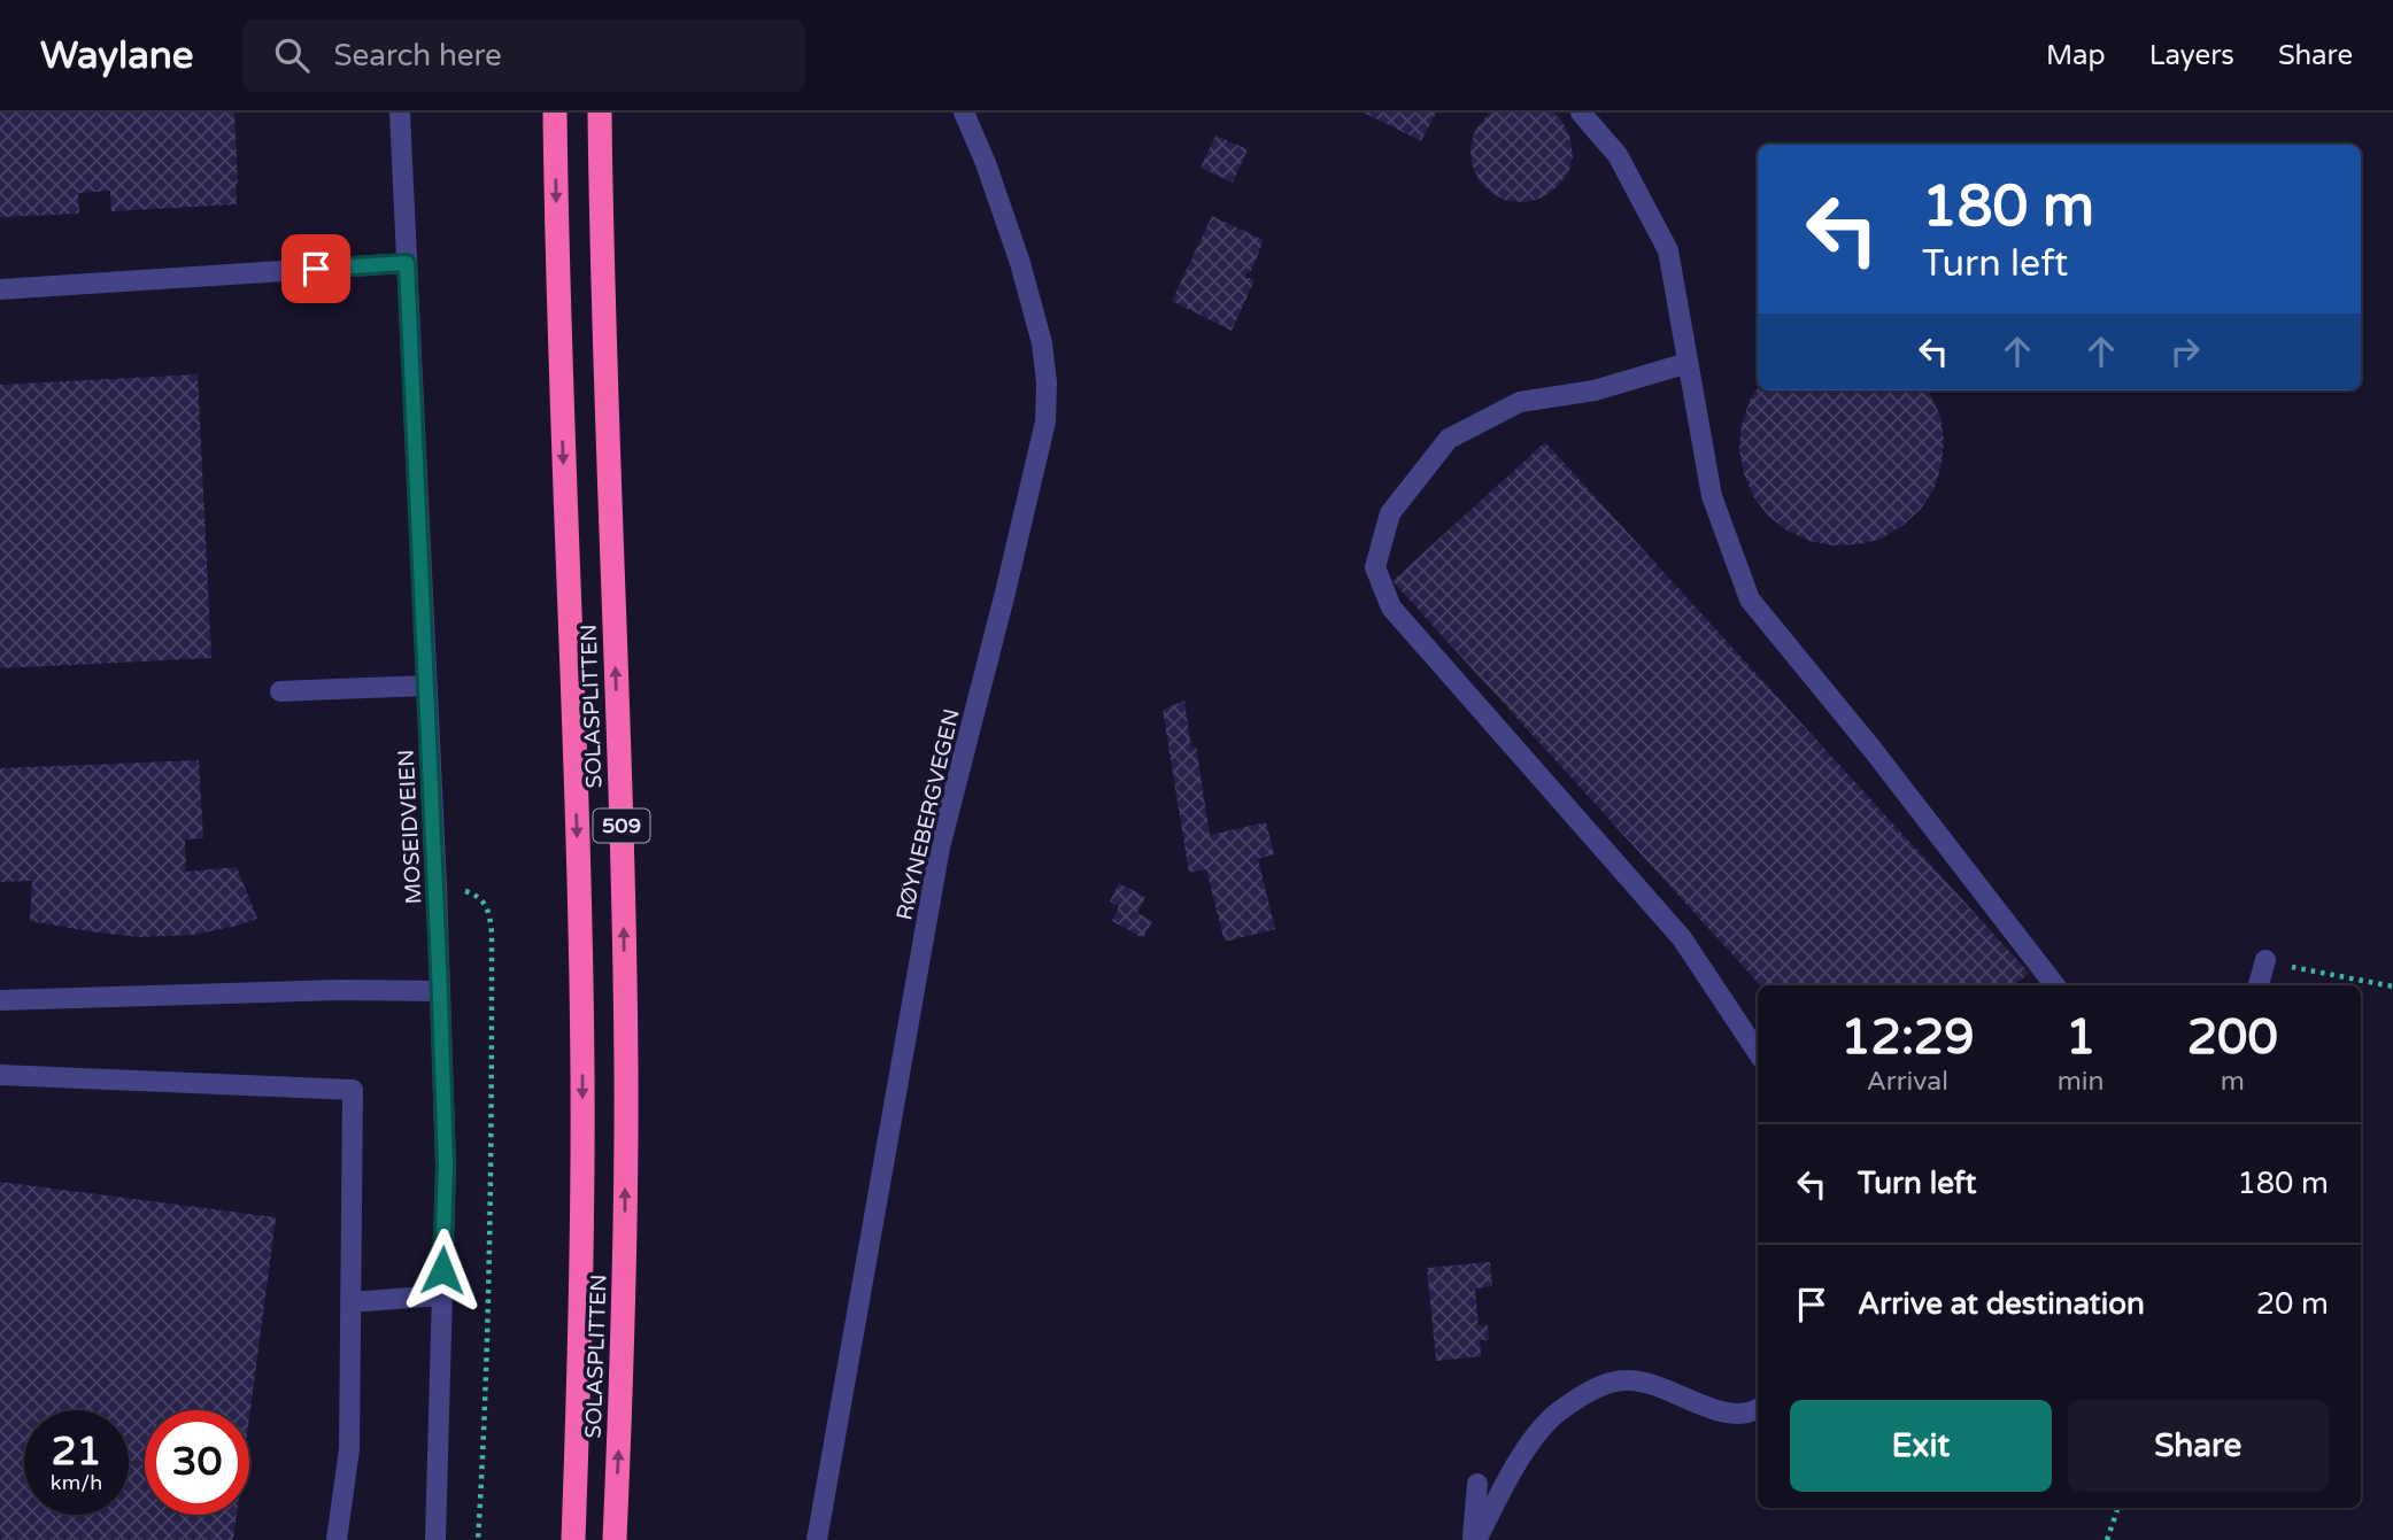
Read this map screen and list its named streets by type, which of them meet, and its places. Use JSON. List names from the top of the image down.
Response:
{
  "streets": {
    "highway": ["SOLASPLITTEN", "509"],
    "street": ["RØYNEBERGVEGEN", "MOSEIDVEIEN"]
  },
  "page": {
    "header": "Waylane",
    "search": "Search here",
    "nav": ["Map", "Layers", "Share"],
    "turn": ["180 m", "Turn left"],
    "eta": [
      "12:29",
      "Arrival",
      "1",
      "min",
      "200",
      "m"
    ],
    "list": [
      {
        "name": "Turn left",
        "value": "180 m"
      },
      {
        "name": "Arrive at destination",
        "value": "20 m"
      }
    ],
    "buttons": ["Exit", "Share"],
    "speed": "21 km/h",
    "limit": "30"
  }
}
